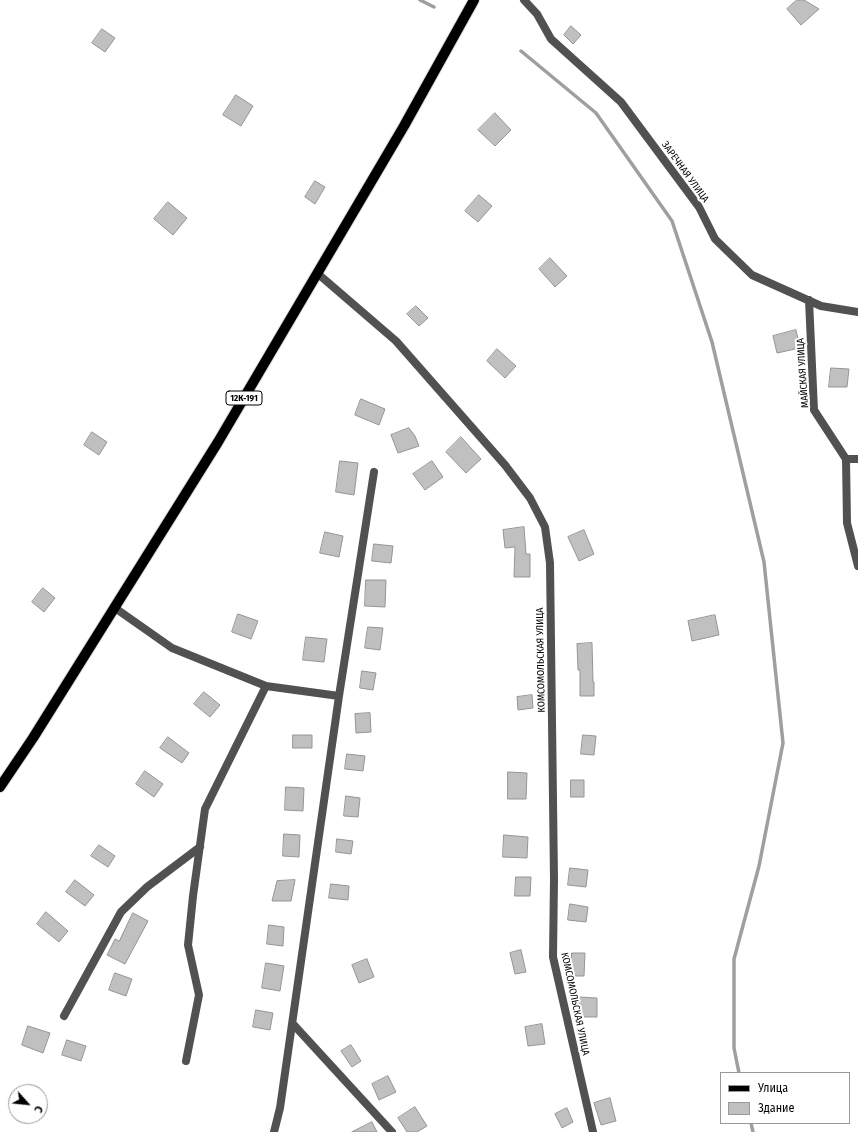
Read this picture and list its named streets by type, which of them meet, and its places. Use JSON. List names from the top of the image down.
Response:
{
  "streets": {
    "main road": ["12К-191"],
    "street": ["ЗАРЕЧНАЯ УЛИЦА", "МАЙСКАЯ УЛИЦА", "КОМСОМОЛЬСКАЯ УЛИЦА"]
  },
  "crossings": [
    ["ЗАРЕЧНАЯ УЛИЦА", "МАЙСКАЯ УЛИЦА"],
    ["12К-191", "КОМСОМОЛЬСКАЯ УЛИЦА"]
  ],
  "legend": ["Улица", "Здание"],
  "north": "bottom right"
}
